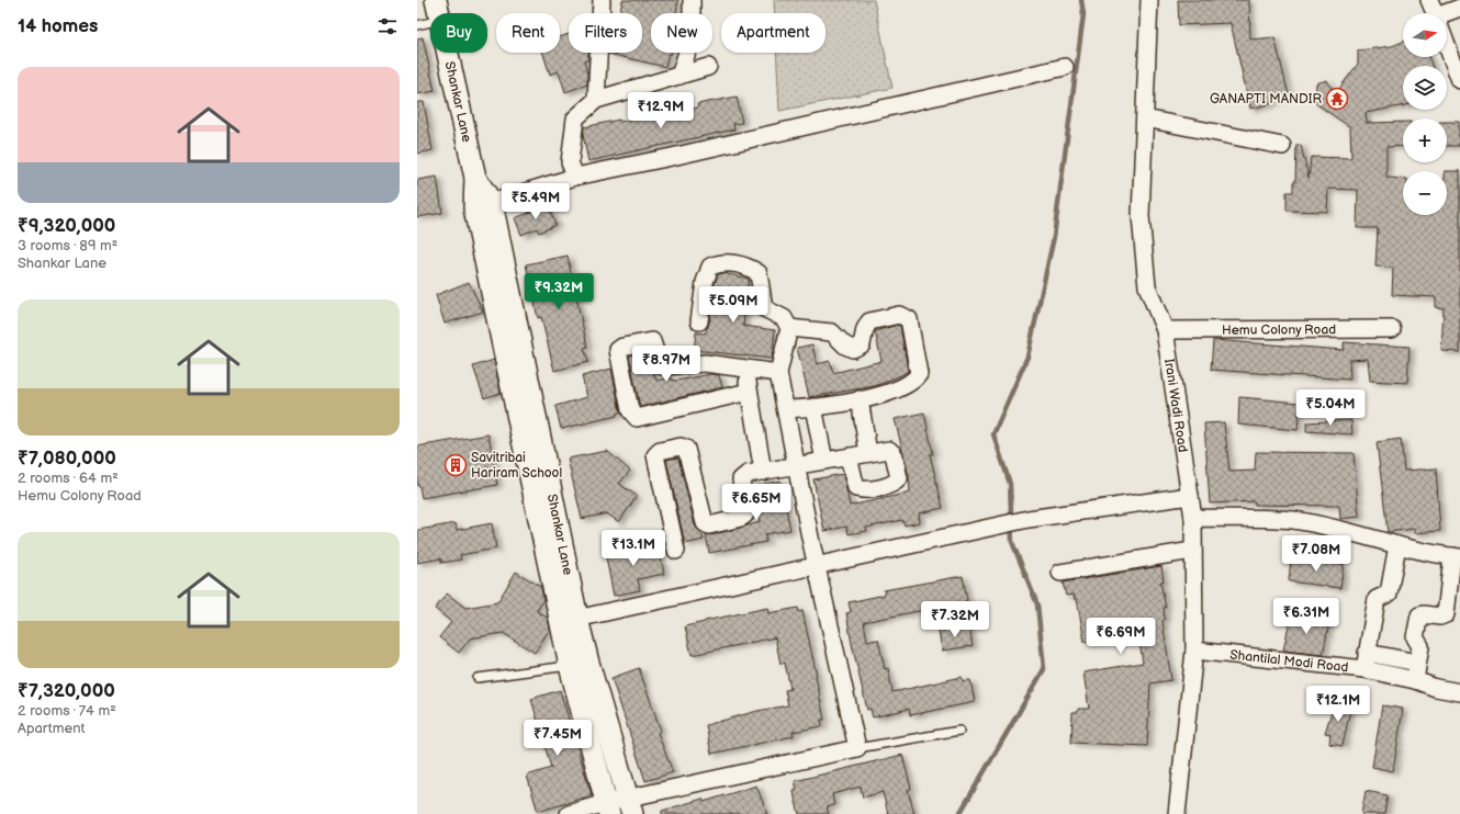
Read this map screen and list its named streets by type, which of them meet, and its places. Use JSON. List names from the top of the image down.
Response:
{
  "streets": {
    "street": [
      "Shankar Lane",
      "Hemu Colony Road",
      "Irani Wadi Road",
      "Shantilal Modi Road"
    ]
  },
  "crossings": [
    ["Hemu Colony Road", "Irani Wadi Road"],
    ["Irani Wadi Road", "Shantilal Modi Road"]
  ],
  "places": {
    "temple": ["GANAPTI MANDIR"],
    "building": ["Savitribai Hariram School"]
  },
  "north": "right",
  "page": {
    "heading": "14 homes",
    "map_buttons": ["+", "−"],
    "chip": [
      "Buy",
      "Rent",
      "Filters",
      "New",
      "Apartment"
    ],
    "list": [
      {
        "name": "₹9,320,000",
        "note": "3 rooms · 89 m² · Shankar Lane"
      },
      {
        "name": "₹7,080,000",
        "note": "2 rooms · 64 m² · Hemu Colony Road"
      },
      {
        "name": "₹7,320,000",
        "note": "2 rooms · 74 m² · Apartment"
      }
    ],
    "price": [
      "₹12.9M",
      "₹5.49M",
      "₹9.32M",
      "₹5.09M",
      "₹8.97M",
      "₹5.04M",
      "₹6.65M",
      "₹13.1M",
      "₹7.08M",
      "₹6.31M",
      "₹7.32M",
      "₹6.69M",
      "₹12.1M",
      "₹7.45M"
    ]
  }
}
